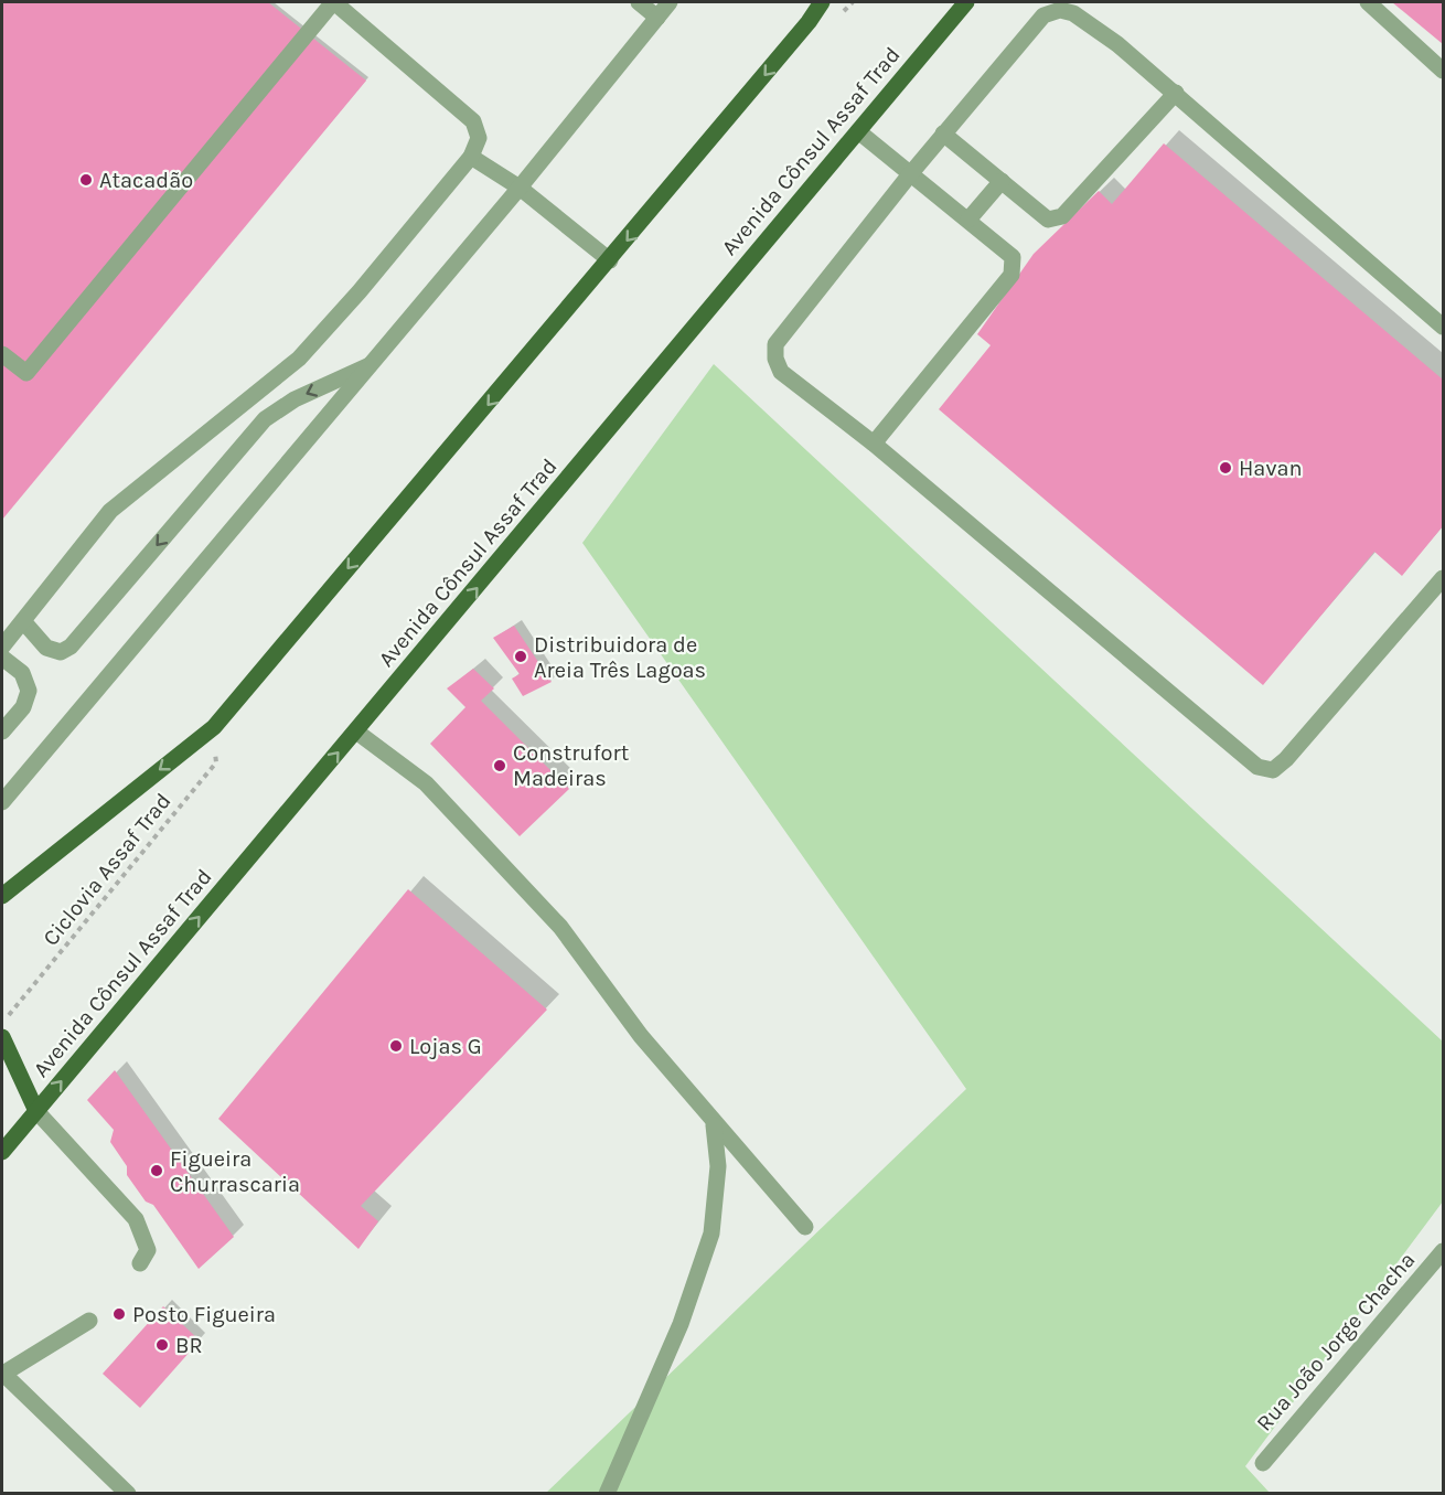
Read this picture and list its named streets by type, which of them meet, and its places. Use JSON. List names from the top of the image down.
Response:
{
  "streets": {
    "main road": ["Avenida Cônsul Assaf Trad"],
    "street": ["Rua João Jorge Chacha"],
    "path": ["Ciclovia Assaf Trad"]
  },
  "places": [
    "Atacadão",
    "Havan",
    "Distribuidora de Areia Três Lagoas",
    "Construfort Madeiras",
    "Lojas G",
    "Figueira Churrascaria",
    "Posto Figueira",
    "BR"
  ]
}
